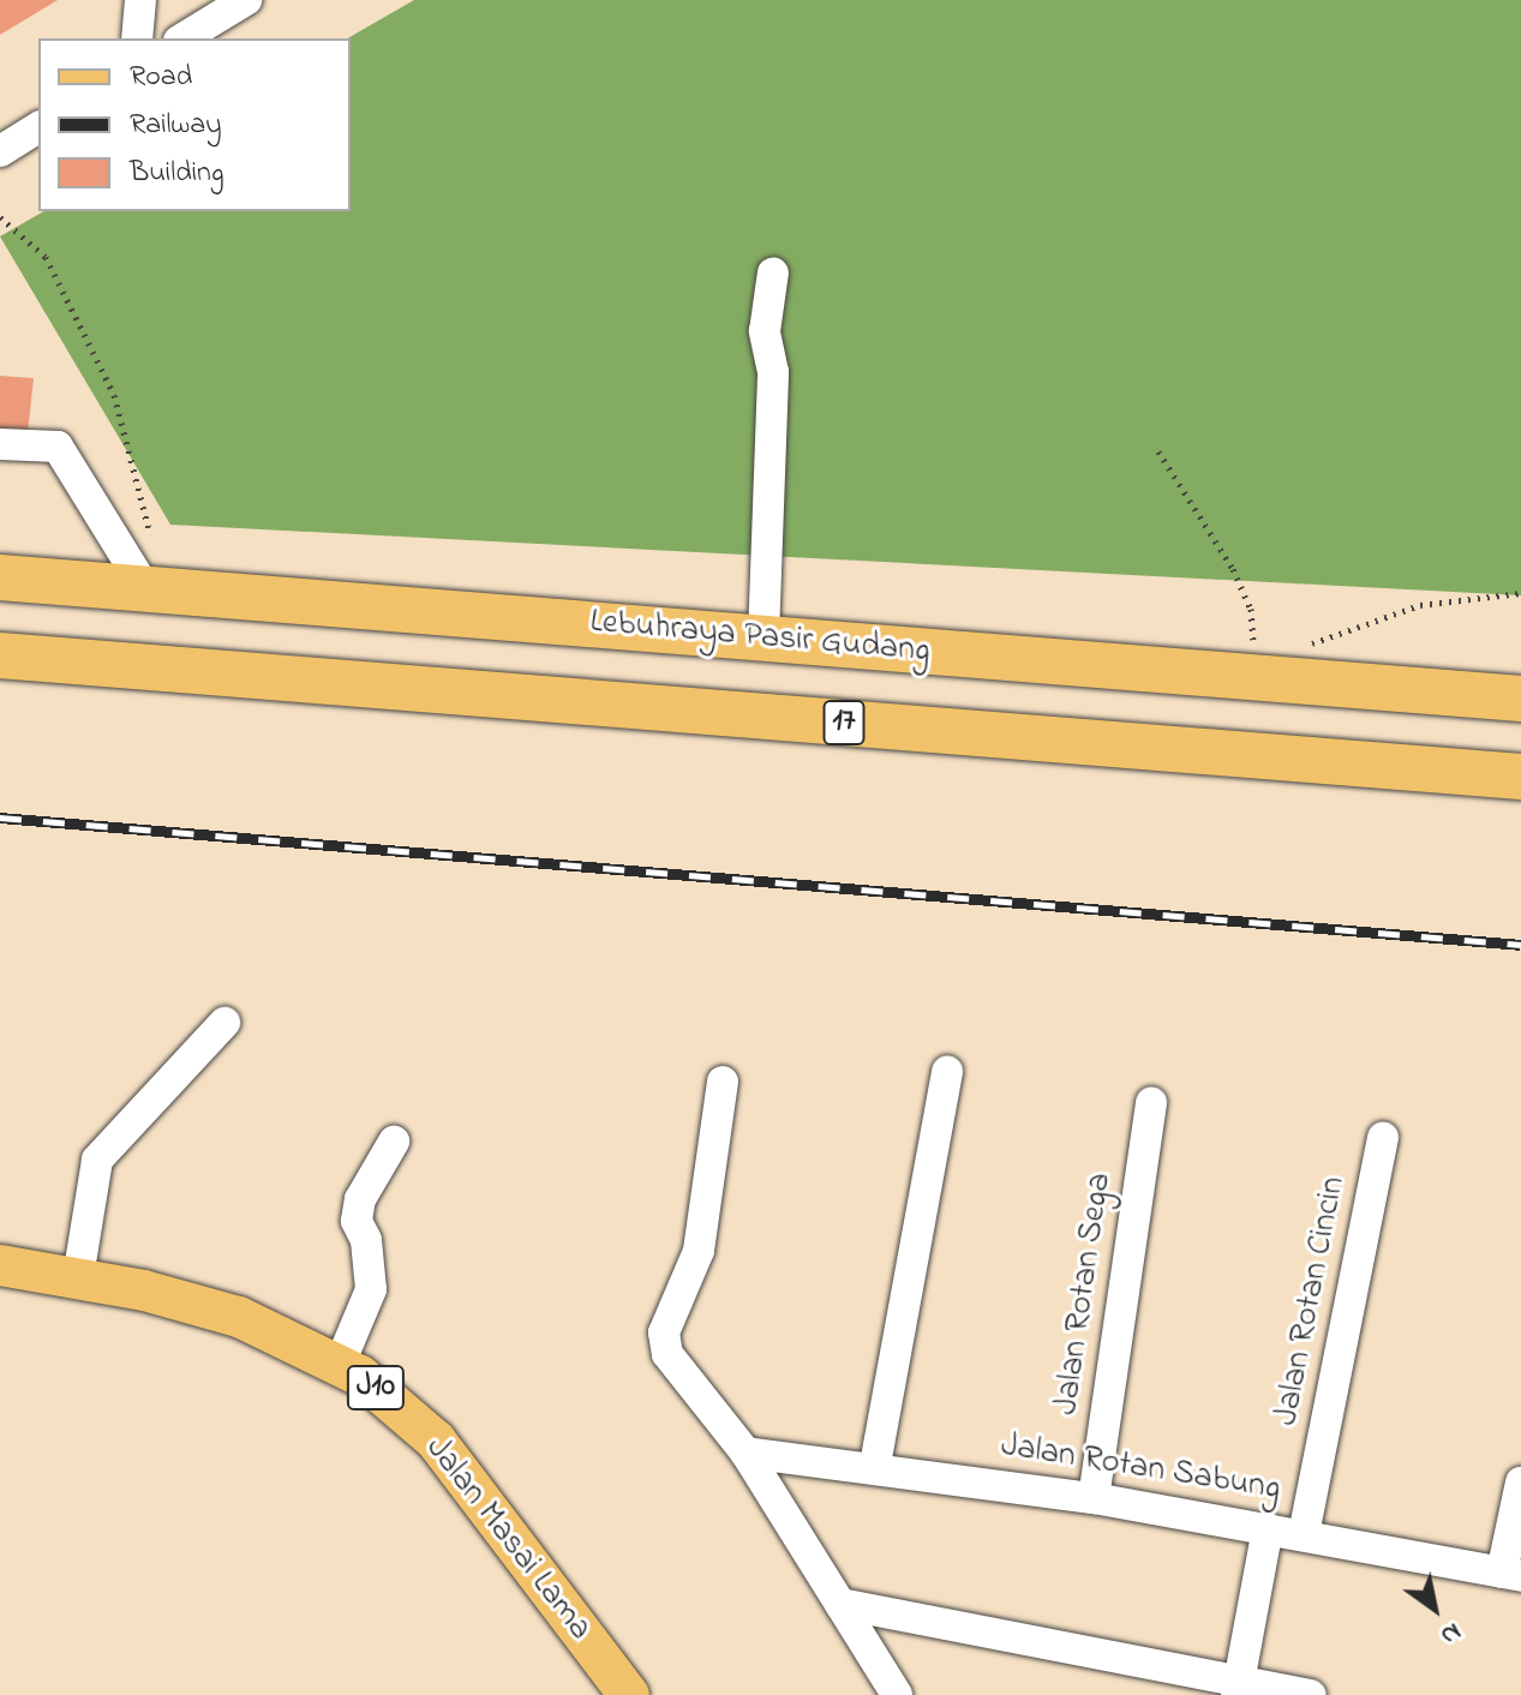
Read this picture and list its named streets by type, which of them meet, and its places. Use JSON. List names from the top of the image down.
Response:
{
  "streets": {
    "highway": ["Lebuhraya Pasir Gudang", "17"],
    "main road": ["J10", "Jalan Masai Lama"],
    "street": ["Jalan Rotan Sega", "Jalan Rotan Cincin", "Jalan Rotan Sabung"]
  },
  "crossings": [
    ["Jalan Rotan Sega", "Jalan Rotan Sabung"],
    ["Jalan Rotan Cincin", "Jalan Rotan Sabung"]
  ],
  "legend": ["Road", "Railway", "Building"],
  "north": "bottom right"
}
